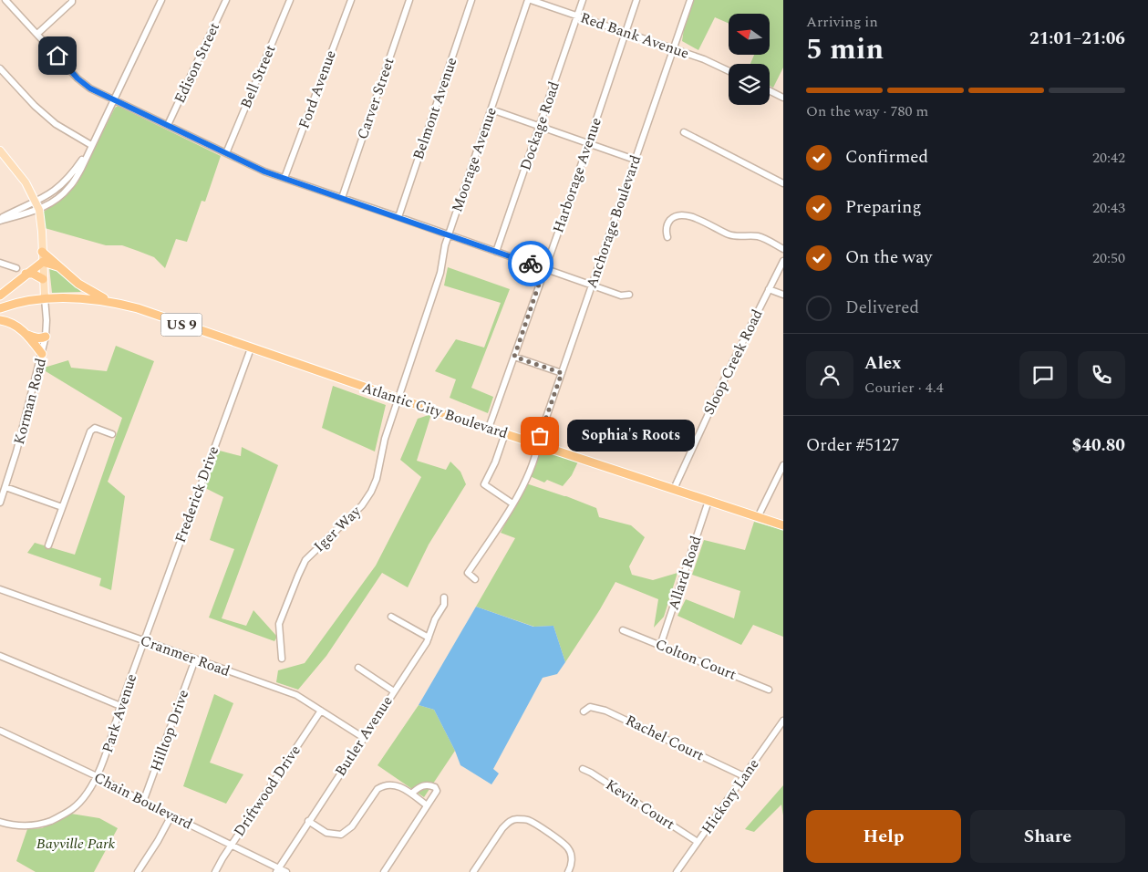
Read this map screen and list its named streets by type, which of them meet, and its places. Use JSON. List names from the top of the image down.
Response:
{
  "streets": {
    "highway": ["US 9", "Atlantic City Boulevard"],
    "street": [
      "Red Bank Avenue",
      "Edison Street",
      "Bell Street",
      "Ford Avenue",
      "Carver Street",
      "Belmont Avenue",
      "Dockage Road",
      "Moorage Avenue",
      "Harborage Avenue",
      "Anchorage Boulevard",
      "Sloop Creek Road",
      "Korman Road",
      "Frederick Drive",
      "Iger Way",
      "Allard Road",
      "Cranmer Road",
      "Colton Court",
      "Park Avenue",
      "Hilltop Drive",
      "Butler Avenue",
      "Rachel Court",
      "Driftwood Drive",
      "Hickory Lane",
      "Chain Boulevard",
      "Kevin Court"
    ]
  },
  "crossings": [
    ["Red Bank Avenue", "Dockage Road"],
    ["Red Bank Avenue", "Moorage Avenue"],
    ["Red Bank Avenue", "Harborage Avenue"],
    ["Red Bank Avenue", "Anchorage Boulevard"],
    ["Moorage Avenue", "Atlantic City Boulevard"],
    ["Moorage Avenue", "Iger Way"],
    ["Harborage Avenue", "Atlantic City Boulevard"],
    ["Anchorage Boulevard", "Atlantic City Boulevard"],
    ["US 9", "Korman Road"],
    ["US 9", "Atlantic City Boulevard"],
    ["Sloop Creek Road", "Atlantic City Boulevard"],
    ["Atlantic City Boulevard", "Frederick Drive"],
    ["Atlantic City Boulevard", "Iger Way"],
    ["Atlantic City Boulevard", "Allard Road"],
    ["Frederick Drive", "Cranmer Road"],
    ["Frederick Drive", "Park Avenue"],
    ["Allard Road", "Colton Court"],
    ["Cranmer Road", "Park Avenue"],
    ["Cranmer Road", "Hilltop Drive"],
    ["Cranmer Road", "Butler Avenue"],
    ["Cranmer Road", "Driftwood Drive"],
    ["Park Avenue", "Chain Boulevard"],
    ["Hilltop Drive", "Chain Boulevard"],
    ["Butler Avenue", "Chain Boulevard"],
    ["Rachel Court", "Hickory Lane"],
    ["Driftwood Drive", "Chain Boulevard"],
    ["Hickory Lane", "Kevin Court"]
  ],
  "parks": ["Bayville Park"],
  "places": ["Sophia's Roots"],
  "north": "left",
  "page": {
    "heading": ["5 min", "Arriving in", "21:01–21:06"],
    "panel": [
      "Alex",
      "Courier · 4.4",
      "Order #5127",
      "$40.80"
    ],
    "bar": "On the way · 780 m",
    "list": [
      ["Confirmed", "20:42"],
      ["Preparing", "20:43"],
      ["On the way", "20:50"],
      "Delivered"
    ],
    "bubble": "Sophia's Roots",
    "buttons": ["Help", "Share"]
  }
}
